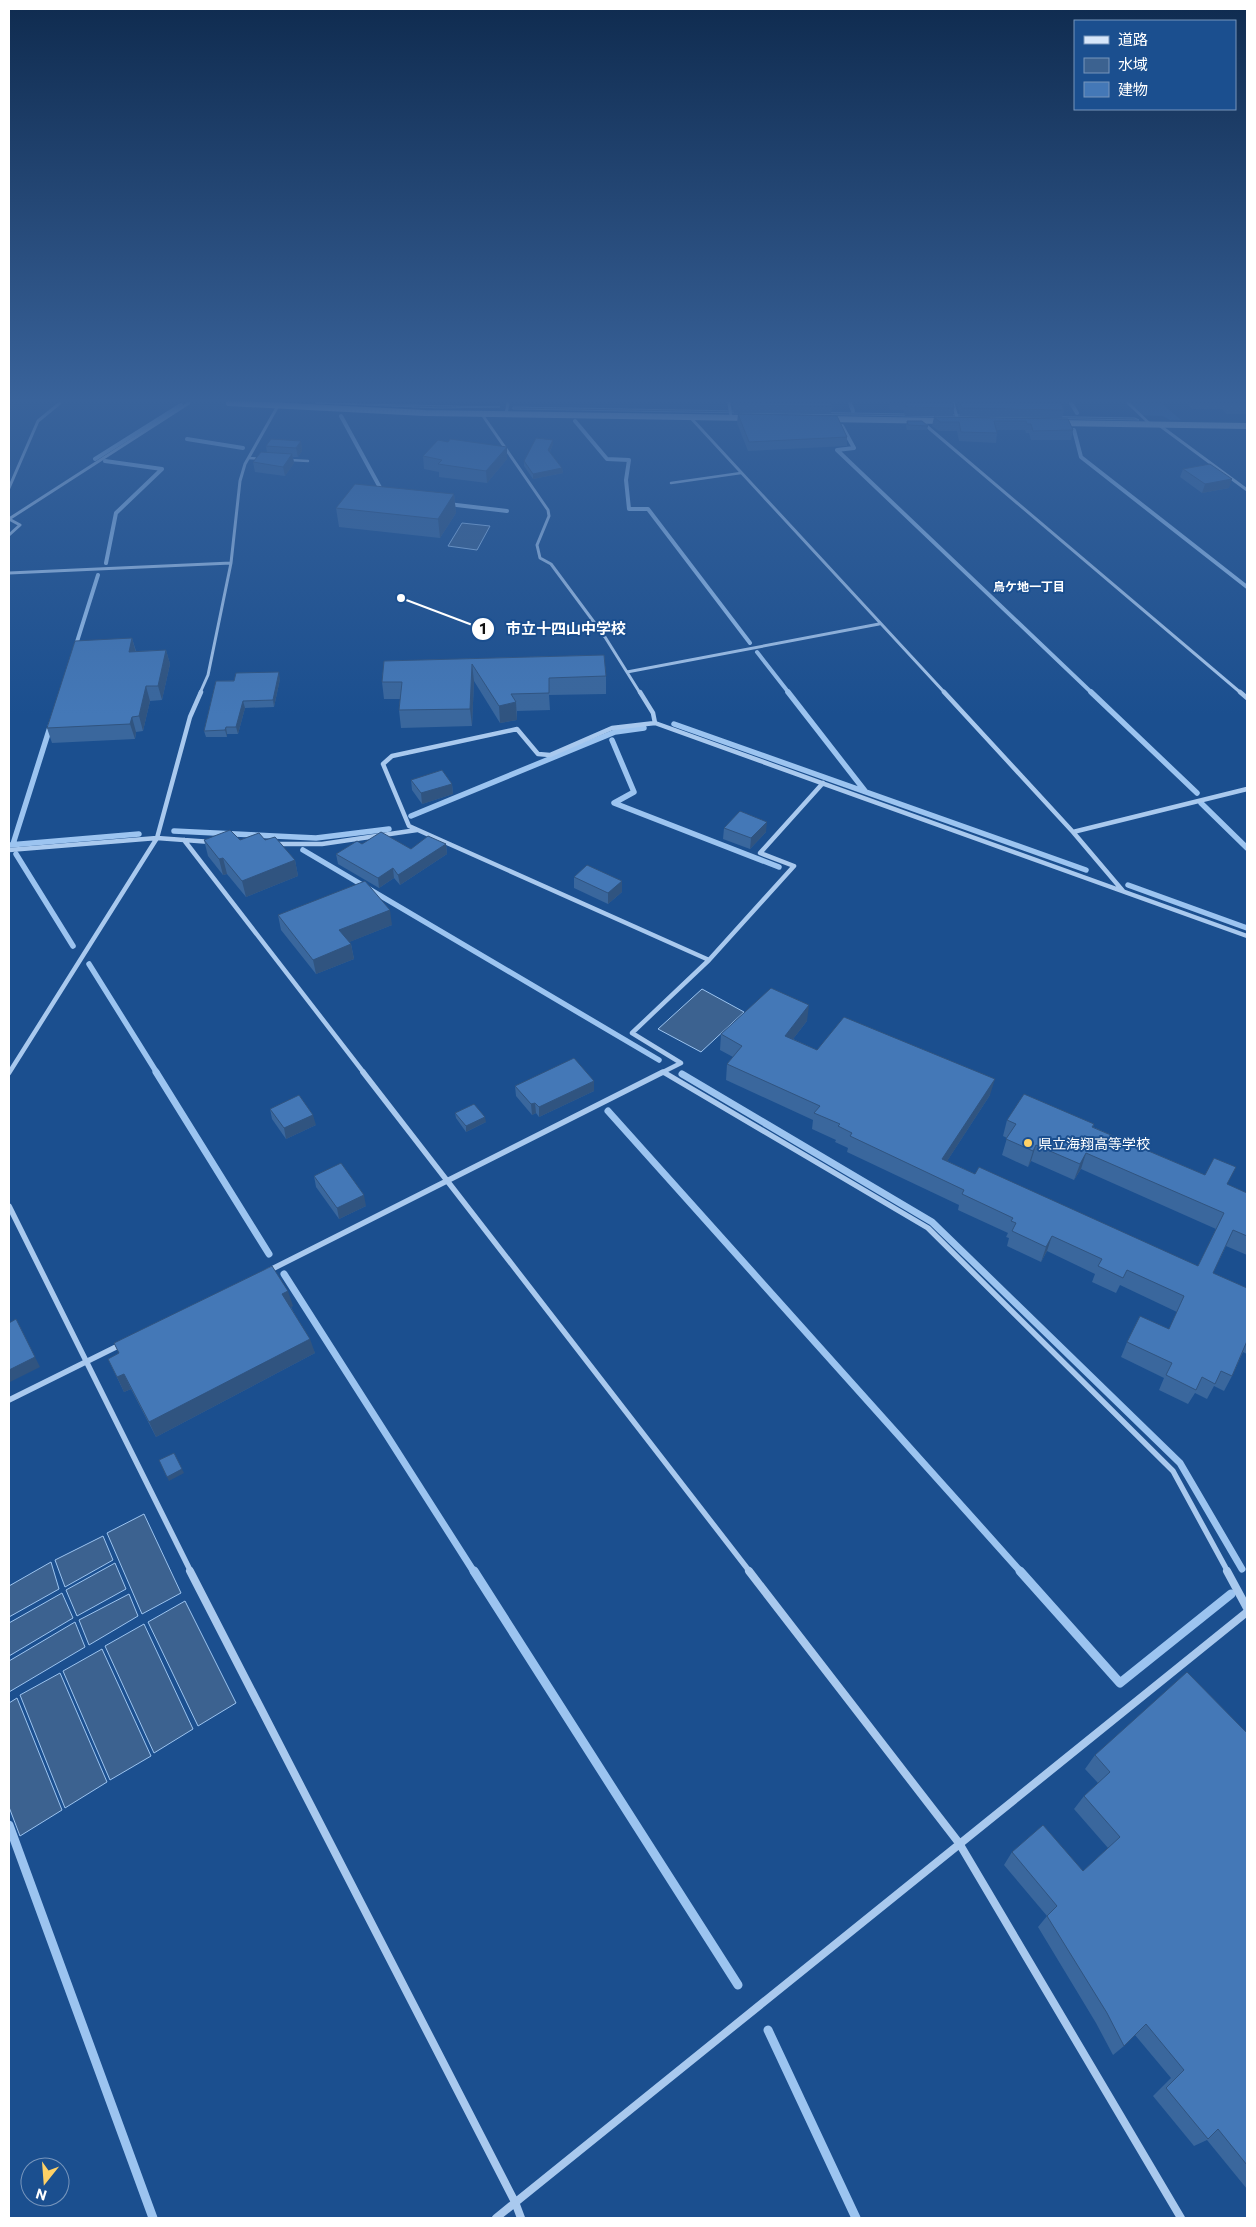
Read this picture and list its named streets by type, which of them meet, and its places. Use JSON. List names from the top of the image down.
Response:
{
  "districts": ["鳥ケ地一丁目"],
  "places": ["市立十四山中学校", "県立海翔高等学校"],
  "legend": ["道路", "水域", "建物"],
  "north": "bottom"
}
